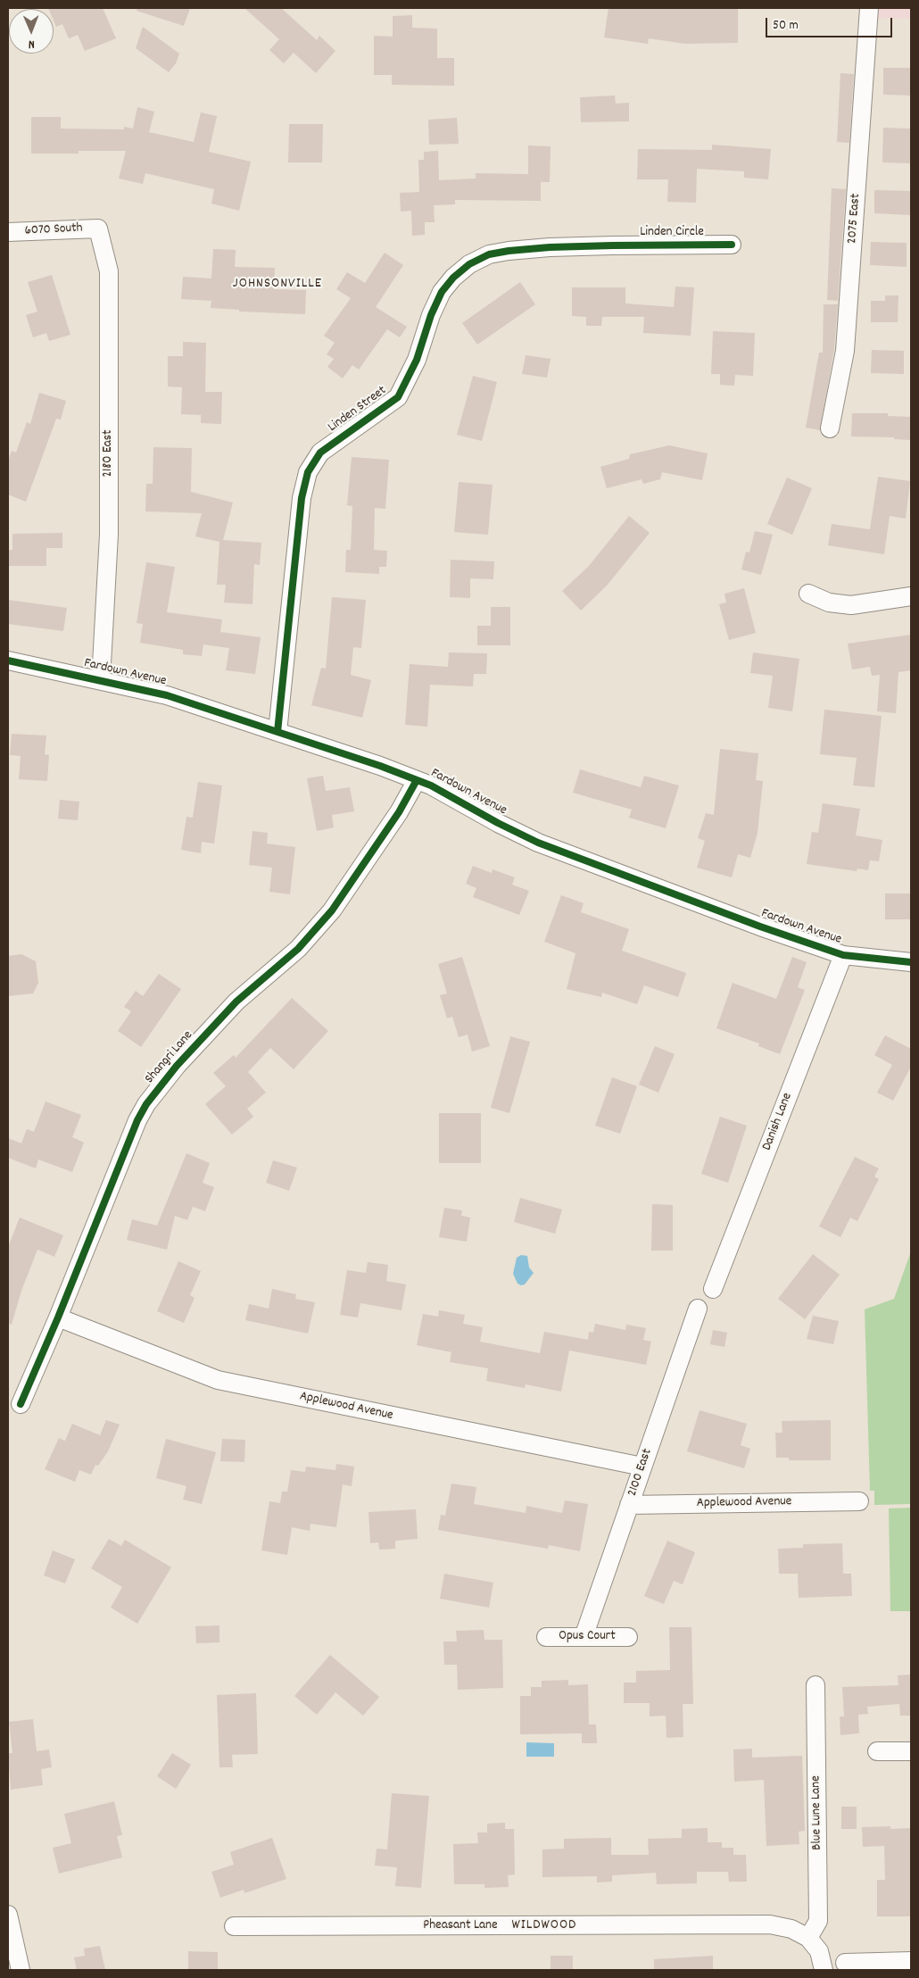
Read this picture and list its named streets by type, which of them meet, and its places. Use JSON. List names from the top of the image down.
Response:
{
  "streets": {
    "street": [
      "2075 East",
      "6070 South",
      "Linden Circle",
      "Linden Street",
      "2180 East",
      "Fardown Avenue",
      "Shangri Lane",
      "Danish Lane",
      "Applewood Avenue",
      "2100 East",
      "Opus Court",
      "Blue Lune Lane",
      "Pheasant Lane"
    ]
  },
  "crossings": [
    ["6070 South", "2180 East"],
    ["Linden Circle", "Linden Street"],
    ["Linden Street", "Fardown Avenue"],
    ["2180 East", "Fardown Avenue"],
    ["Fardown Avenue", "Shangri Lane"],
    ["Fardown Avenue", "Danish Lane"],
    ["Shangri Lane", "Applewood Avenue"],
    ["Applewood Avenue", "2100 East"],
    ["2100 East", "Opus Court"],
    ["Blue Lune Lane", "Pheasant Lane"]
  ],
  "districts": ["JOHNSONVILLE", "WILDWOOD"],
  "scale_bar": "50 m",
  "north": "bottom"
}
